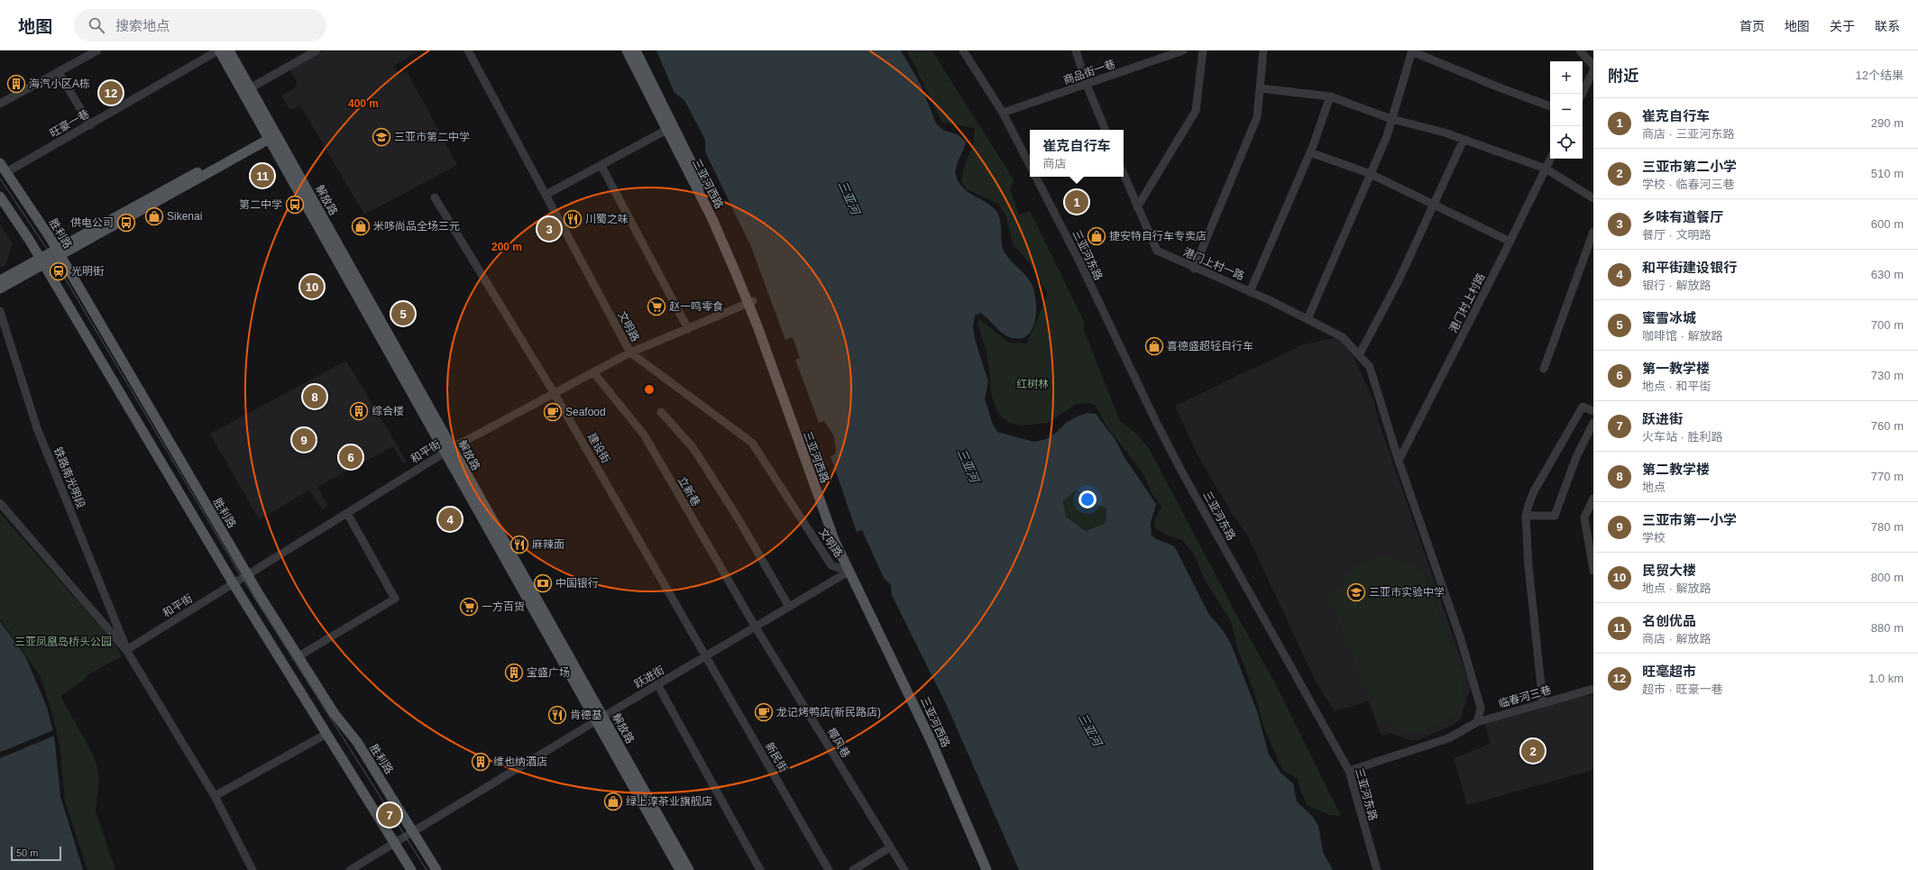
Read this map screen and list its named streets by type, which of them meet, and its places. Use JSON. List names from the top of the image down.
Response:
{
  "streets": {
    "main road": ["三亚河西路", "解放路", "胜利路"],
    "street": [
      "商品街一巷",
      "旺豪一巷",
      "三亚河东路",
      "港门上村一路",
      "港门村上村路",
      "文明路",
      "建设街",
      "和平街",
      "铁路南光明段",
      "立新巷",
      "跃进街",
      "临春河三巷",
      "椰风巷",
      "新民街"
    ]
  },
  "crossings": [
    ["旺豪一巷", "解放路"],
    ["旺豪一巷", "胜利路"],
    ["三亚河西路", "文明路"],
    ["三亚河西路", "和平街"],
    ["三亚河西路", "跃进街"],
    ["解放路", "和平街"],
    ["解放路", "跃进街"],
    ["胜利路", "和平街"],
    ["胜利路", "跃进街"],
    ["三亚河东路", "临春河三巷"],
    ["文明路", "和平街"],
    ["文明路", "跃进街"],
    ["建设街", "和平街"],
    ["建设街", "跃进街"],
    ["建设街", "新民街"],
    ["和平街", "铁路南光明段"],
    ["和平街", "立新巷"],
    ["立新巷", "跃进街"],
    ["立新巷", "椰风巷"],
    ["跃进街", "椰风巷"],
    ["跃进街", "新民街"]
  ],
  "water": ["三亚河"],
  "parks": ["红树林", "三亚凤凰岛桥头公园"],
  "places": {
    "building": [
      "海汽小区A栋",
      "综合楼",
      "宝盛广场",
      "维也纳酒店"
    ],
    "school or university": ["三亚市第二中学", "三亚市实验中学"],
    "bus stop": ["第二中学", "供电公司"],
    "shop": [
      "Sikenai",
      "米哆尚品全场三元",
      "捷安特自行车专卖店",
      "喜德盛超轻自行车",
      "绿上淳茶业旗舰店"
    ],
    "restaurant": ["川蜀之味", "麻辣面", "肯德基"],
    "station": ["光明街"],
    "supermarket": ["赵一鸣零食", "一方百货"],
    "cafe": ["Seafood", "龙记烤鸭店(新民路店)"],
    "bank": ["中国银行"]
  },
  "scale_bar": "50 m",
  "page": {
    "header": "地图",
    "search": "搜索地点",
    "nav": [
      "首页",
      "地图",
      "关于",
      "联系"
    ],
    "heading": ["附近", "12个结果"],
    "map_buttons": ["+", "−"],
    "pins": [
      "12",
      "11",
      "1",
      "3",
      "10",
      "5",
      "8",
      "9",
      "6",
      "4",
      "2",
      "7"
    ],
    "list": [
      {
        "mark": "1",
        "name": "崔克自行车",
        "note": "商店 · 三亚河东路",
        "value": "290 m"
      },
      {
        "mark": "2",
        "name": "三亚市第二小学",
        "note": "学校 · 临春河三巷",
        "value": "510 m"
      },
      {
        "mark": "3",
        "name": "乡味有道餐厅",
        "note": "餐厅 · 文明路",
        "value": "600 m"
      },
      {
        "mark": "4",
        "name": "和平街建设银行",
        "note": "银行 · 解放路",
        "value": "630 m"
      },
      {
        "mark": "5",
        "name": "蜜雪冰城",
        "note": "咖啡馆 · 解放路",
        "value": "700 m"
      },
      {
        "mark": "6",
        "name": "第一教学楼",
        "note": "地点 · 和平街",
        "value": "730 m"
      },
      {
        "mark": "7",
        "name": "跃进街",
        "note": "火车站 · 胜利路",
        "value": "760 m"
      },
      {
        "mark": "8",
        "name": "第二教学楼",
        "note": "地点",
        "value": "770 m"
      },
      {
        "mark": "9",
        "name": "三亚市第一小学",
        "note": "学校",
        "value": "780 m"
      },
      {
        "mark": "10",
        "name": "民贸大楼",
        "note": "地点 · 解放路",
        "value": "800 m"
      },
      {
        "mark": "11",
        "name": "名创优品",
        "note": "商店 · 解放路",
        "value": "880 m"
      },
      {
        "mark": "12",
        "name": "旺毫超市",
        "note": "超市 · 旺豪一巷",
        "value": "1.0 km"
      }
    ],
    "popup": ["崔克自行车", "商店"],
    "scale": "50 m"
  },
  "rings": ["400 m", "200 m"]
}
